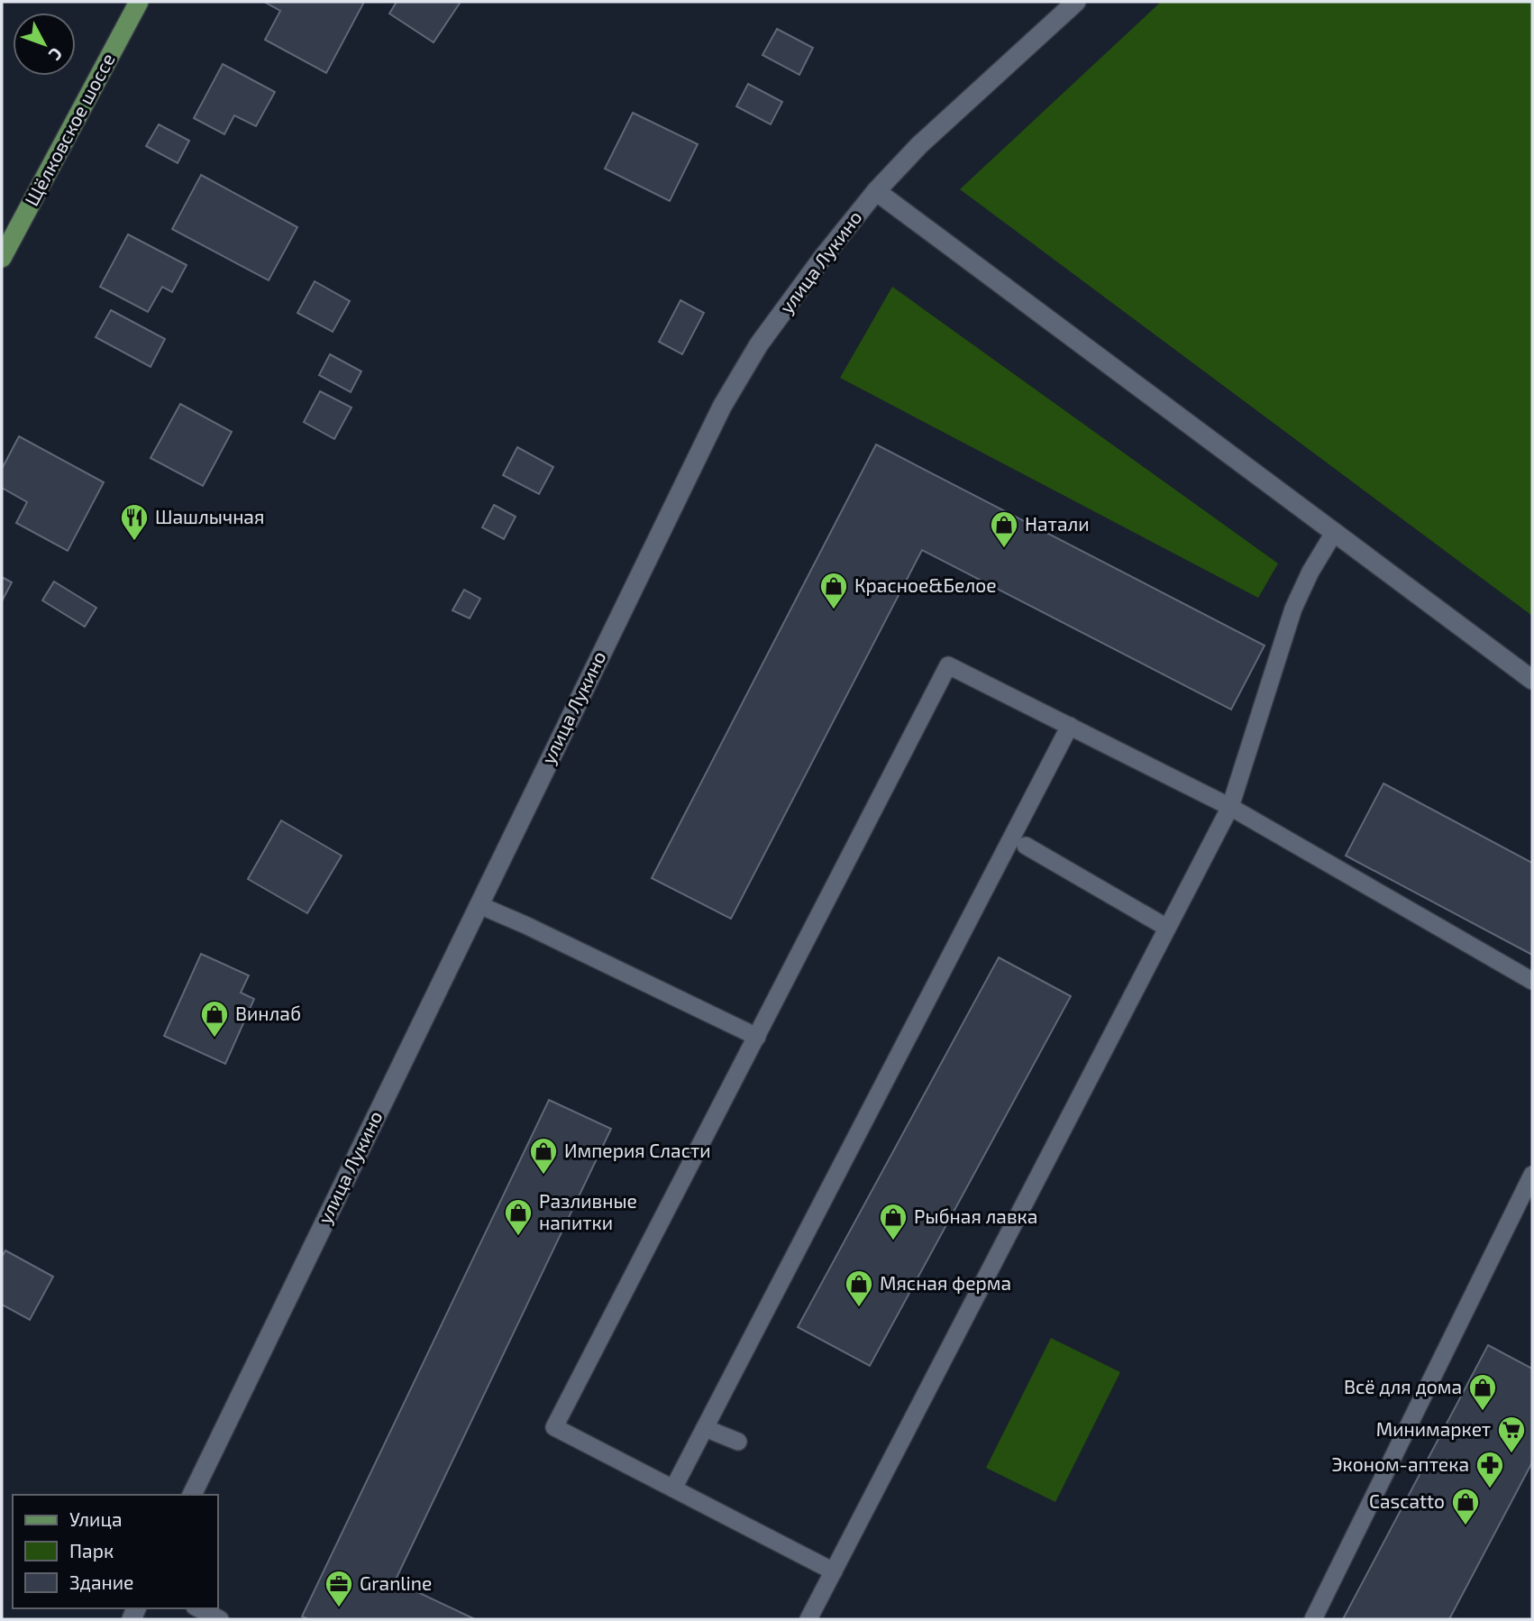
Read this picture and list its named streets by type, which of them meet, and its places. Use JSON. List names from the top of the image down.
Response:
{
  "streets": {
    "main road": ["Щёлковское шоссе"],
    "street": ["улица Лукино"]
  },
  "places": {
    "restaurant": ["Шашлычная"],
    "shop": [
      "Натали",
      "Красное&Белое",
      "Винлаб",
      "Империя Сласти",
      "Разливные напитки",
      "Рыбная лавка",
      "Мясная ферма",
      "Всё для дома",
      "Cascatto"
    ],
    "supermarket": ["Минимаркет"],
    "pharmacy": ["Эконом-аптека"],
    "office": ["Granline"]
  },
  "legend": ["Улица", "Парк", "Здание"],
  "north": "bottom right"
}
